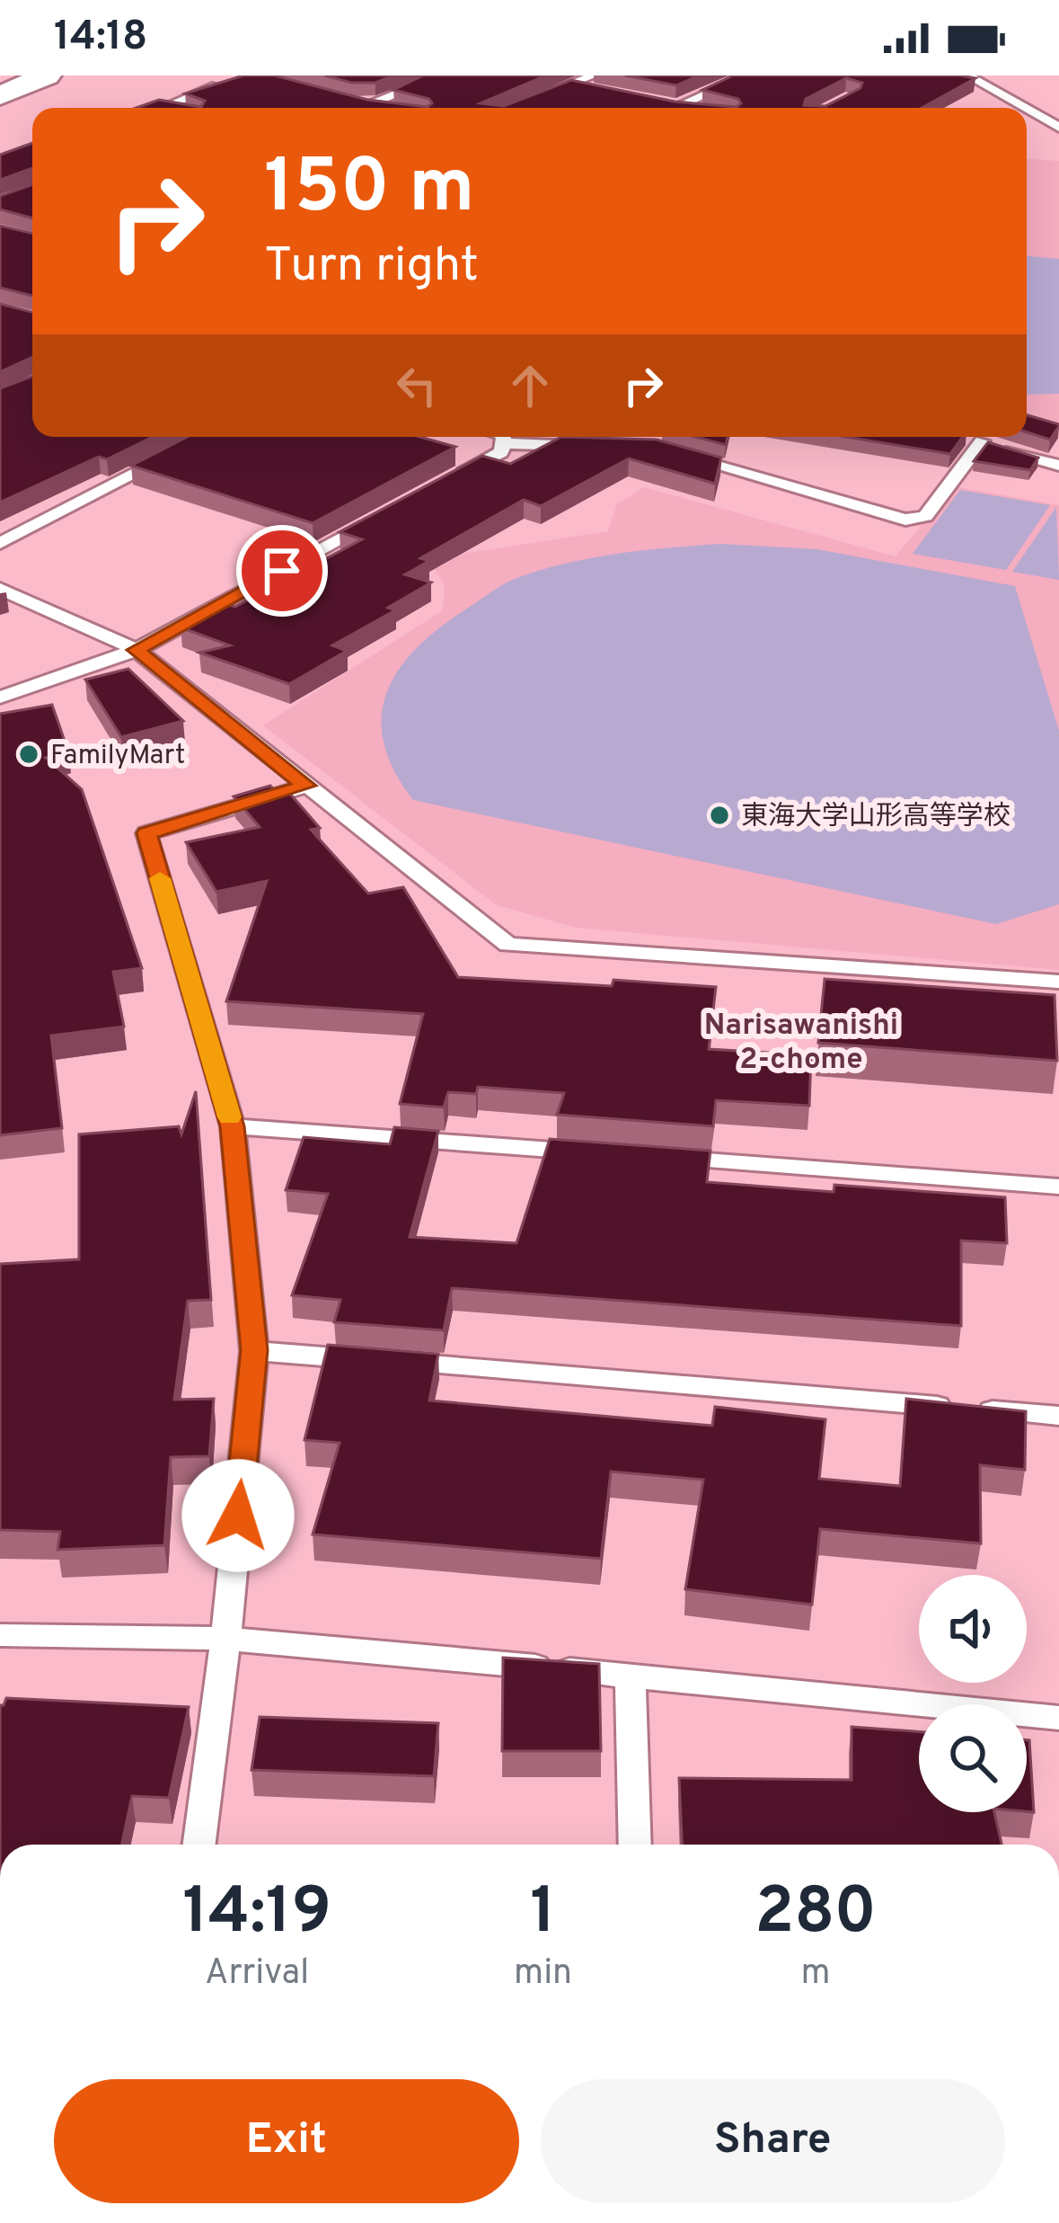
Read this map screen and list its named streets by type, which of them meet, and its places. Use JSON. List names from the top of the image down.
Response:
{
  "districts": ["Narisawanishi 2-chome"],
  "places": ["FamilyMart", "東海大学山形高等学校"],
  "page": {
    "status": "14:18",
    "turn": ["150 m", "Turn right"],
    "eta": [
      "14:19",
      "Arrival",
      "1",
      "min",
      "280",
      "m"
    ],
    "buttons": ["Exit", "Share"]
  }
}
